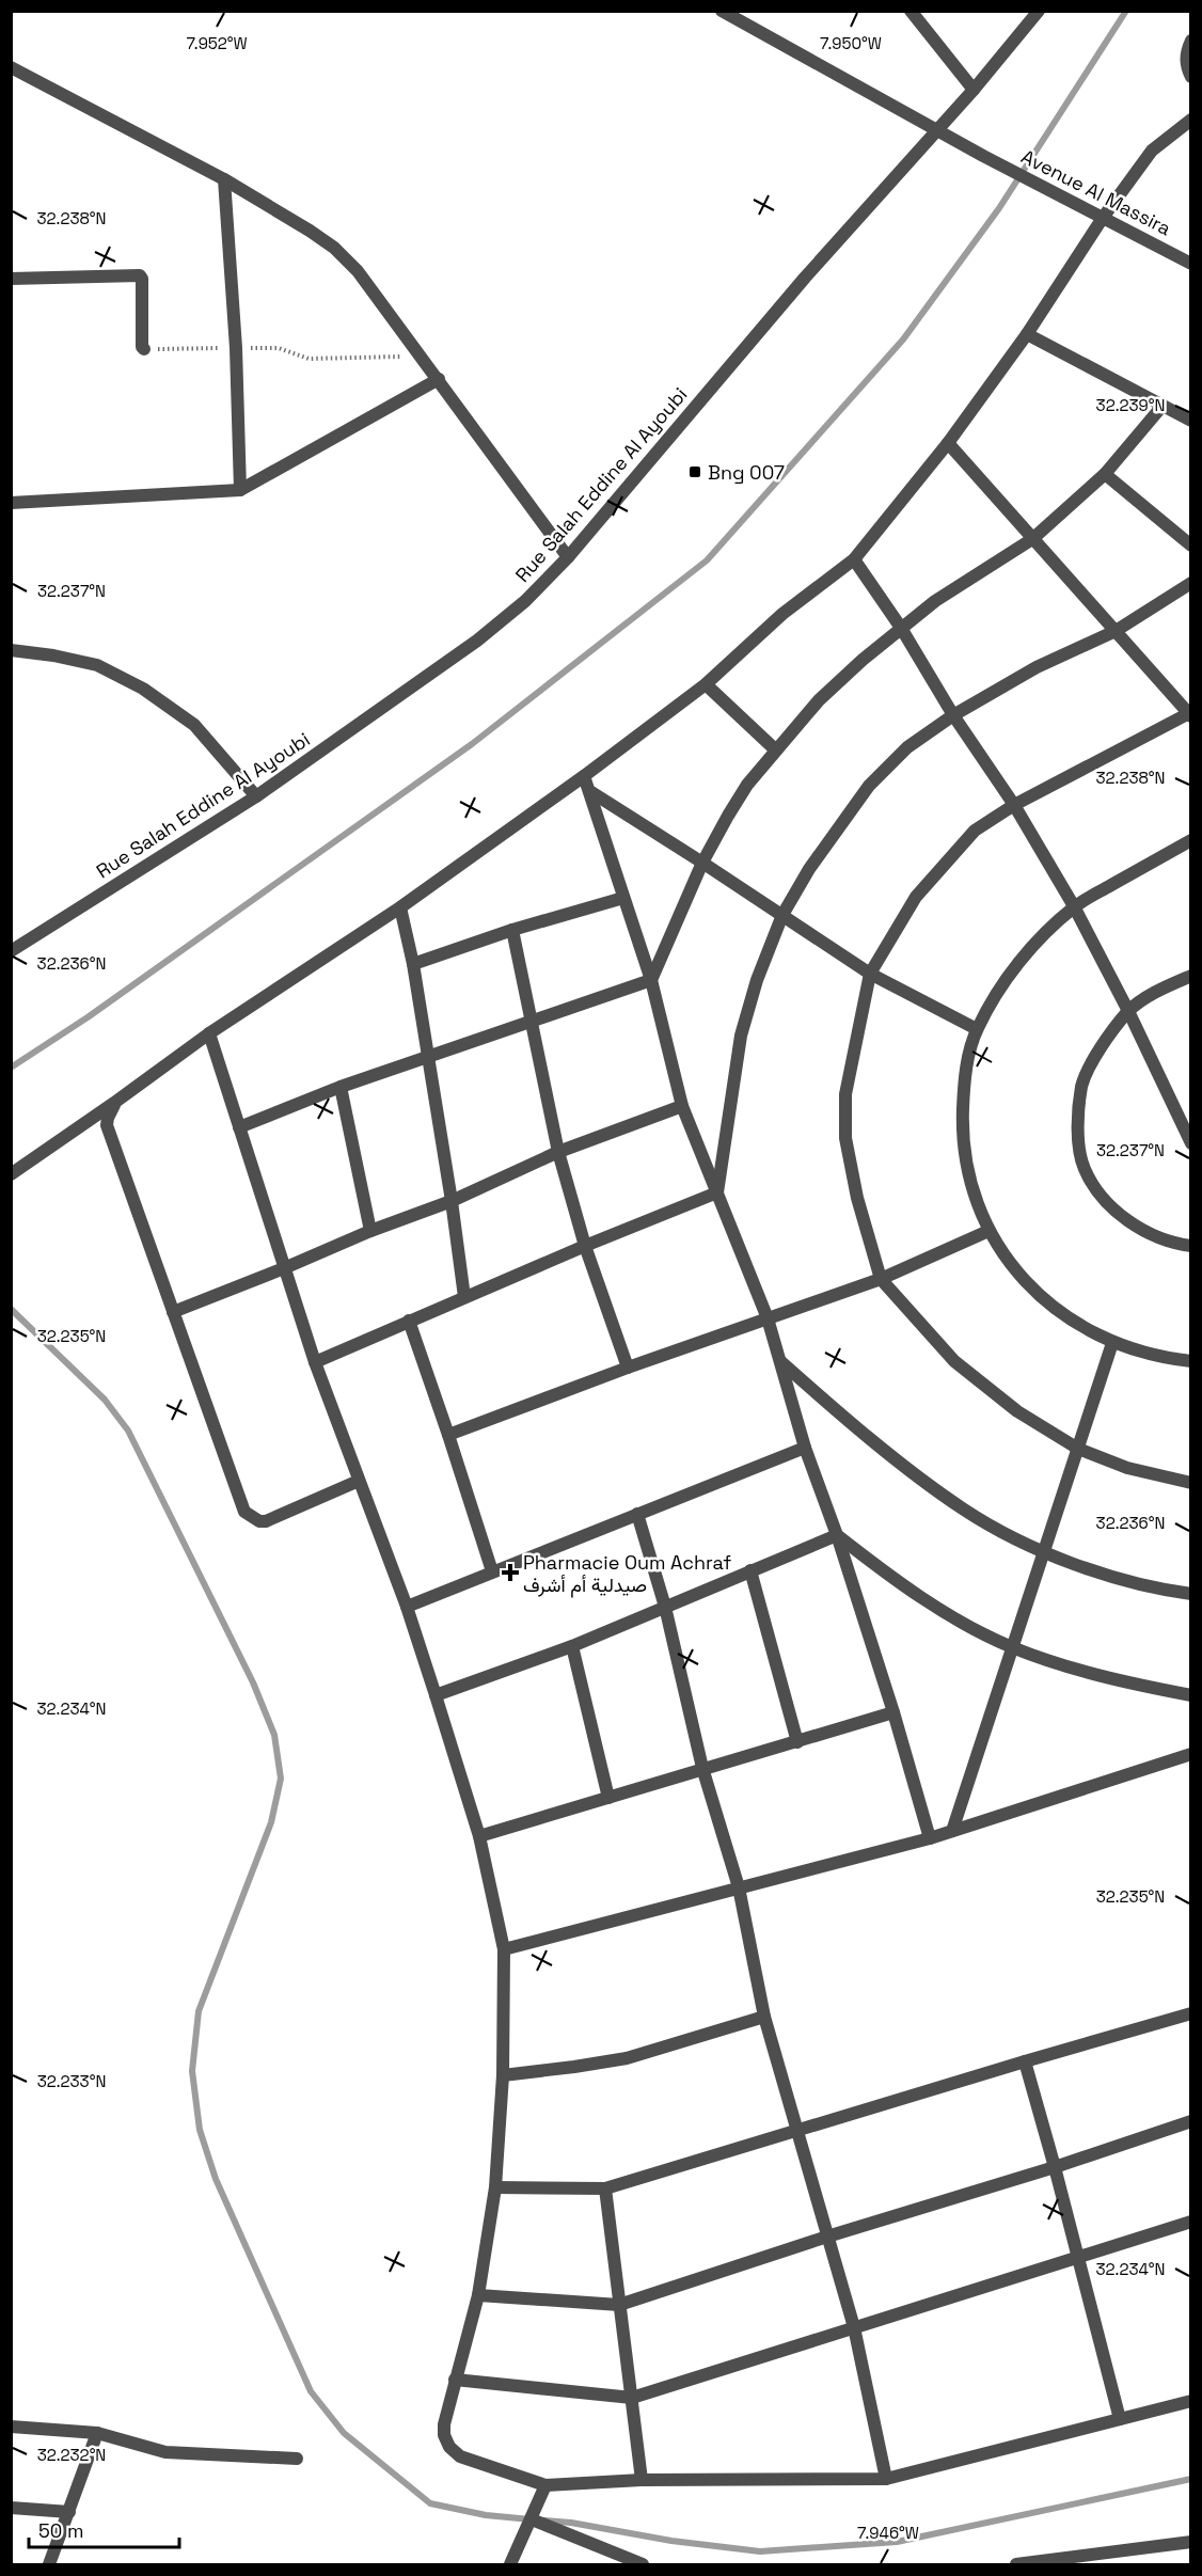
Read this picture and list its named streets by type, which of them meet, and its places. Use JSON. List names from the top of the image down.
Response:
{
  "streets": {
    "street": ["Avenue Al Massira", "Rue Salah Eddine Al Ayoubi"]
  },
  "crossings": [
    ["Avenue Al Massira", "Rue Salah Eddine Al Ayoubi"]
  ],
  "places": {
    "transit": ["Bng 007"],
    "health": ["Pharmacie Oum Achraf صيدلية أم أشرف"]
  },
  "scale_bar": "50 m",
  "coordinates": [
    "7.952°W",
    "7.950°W",
    "32.238°N",
    "32.239°N",
    "32.237°N",
    "32.236°N",
    "32.235°N",
    "32.234°N",
    "32.233°N",
    "32.232°N",
    "7.946°W"
  ]
}
